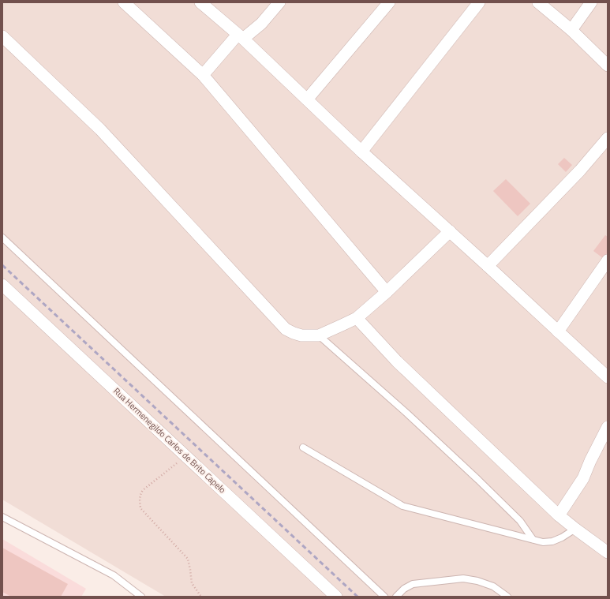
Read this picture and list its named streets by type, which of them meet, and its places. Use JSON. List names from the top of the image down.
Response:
{
  "streets": {
    "street": ["Rua Hermenegildo Carlos de Brito Capelo"]
  }
}
